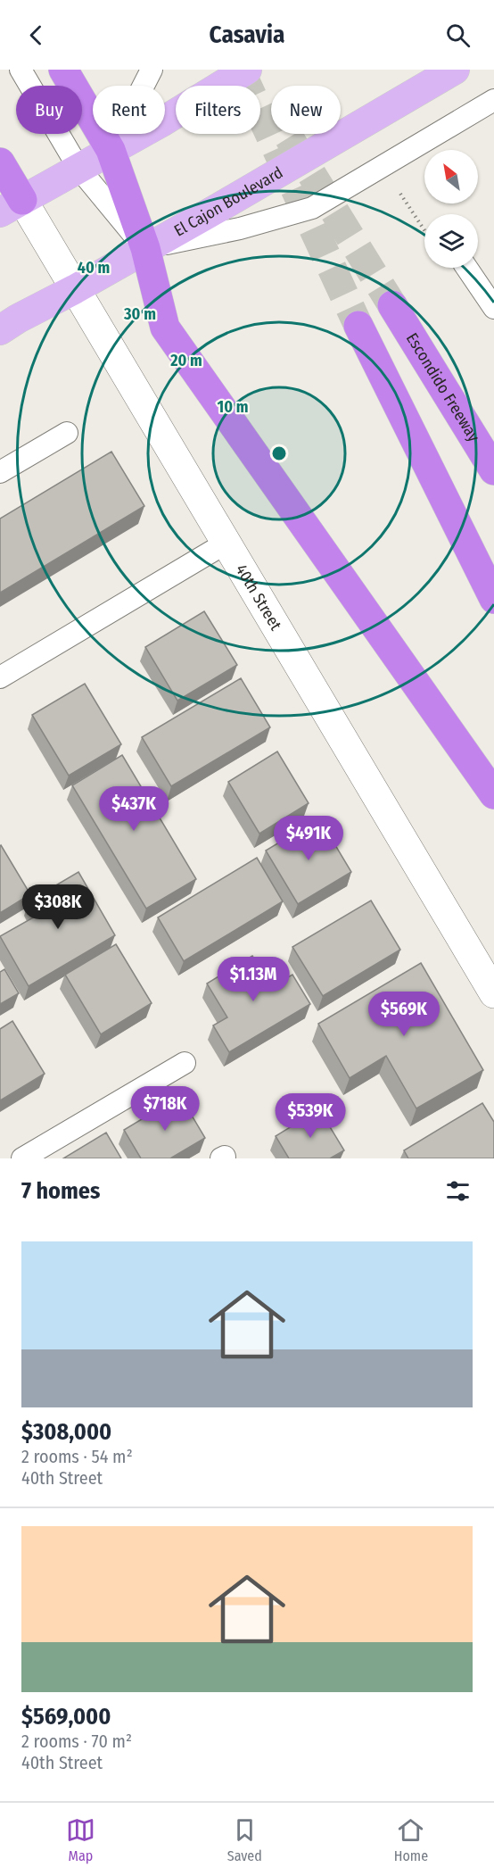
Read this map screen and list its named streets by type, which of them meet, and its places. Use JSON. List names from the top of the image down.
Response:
{
  "streets": {
    "highway": ["Escondido Freeway"],
    "main road": ["El Cajon Boulevard"],
    "street": ["40th Street"]
  },
  "crossings": [
    ["El Cajon Boulevard", "40th Street"]
  ],
  "north": "top left",
  "page": {
    "header": "Casavia",
    "chip": [
      "Buy",
      "Rent",
      "Filters",
      "New"
    ],
    "price": [
      "$437K",
      "$491K",
      "$308K",
      "$1.13M",
      "$569K",
      "$718K",
      "$539K"
    ],
    "heading": "7 homes",
    "list": [
      {
        "name": "$308,000",
        "note": "2 rooms · 54 m² · 40th Street"
      },
      {
        "name": "$569,000",
        "note": "2 rooms · 70 m² · 40th Street"
      }
    ],
    "tabs": ["Map", "Saved", "Home"]
  },
  "rings": [
    "40 m",
    "30 m",
    "20 m",
    "10 m"
  ]
}
